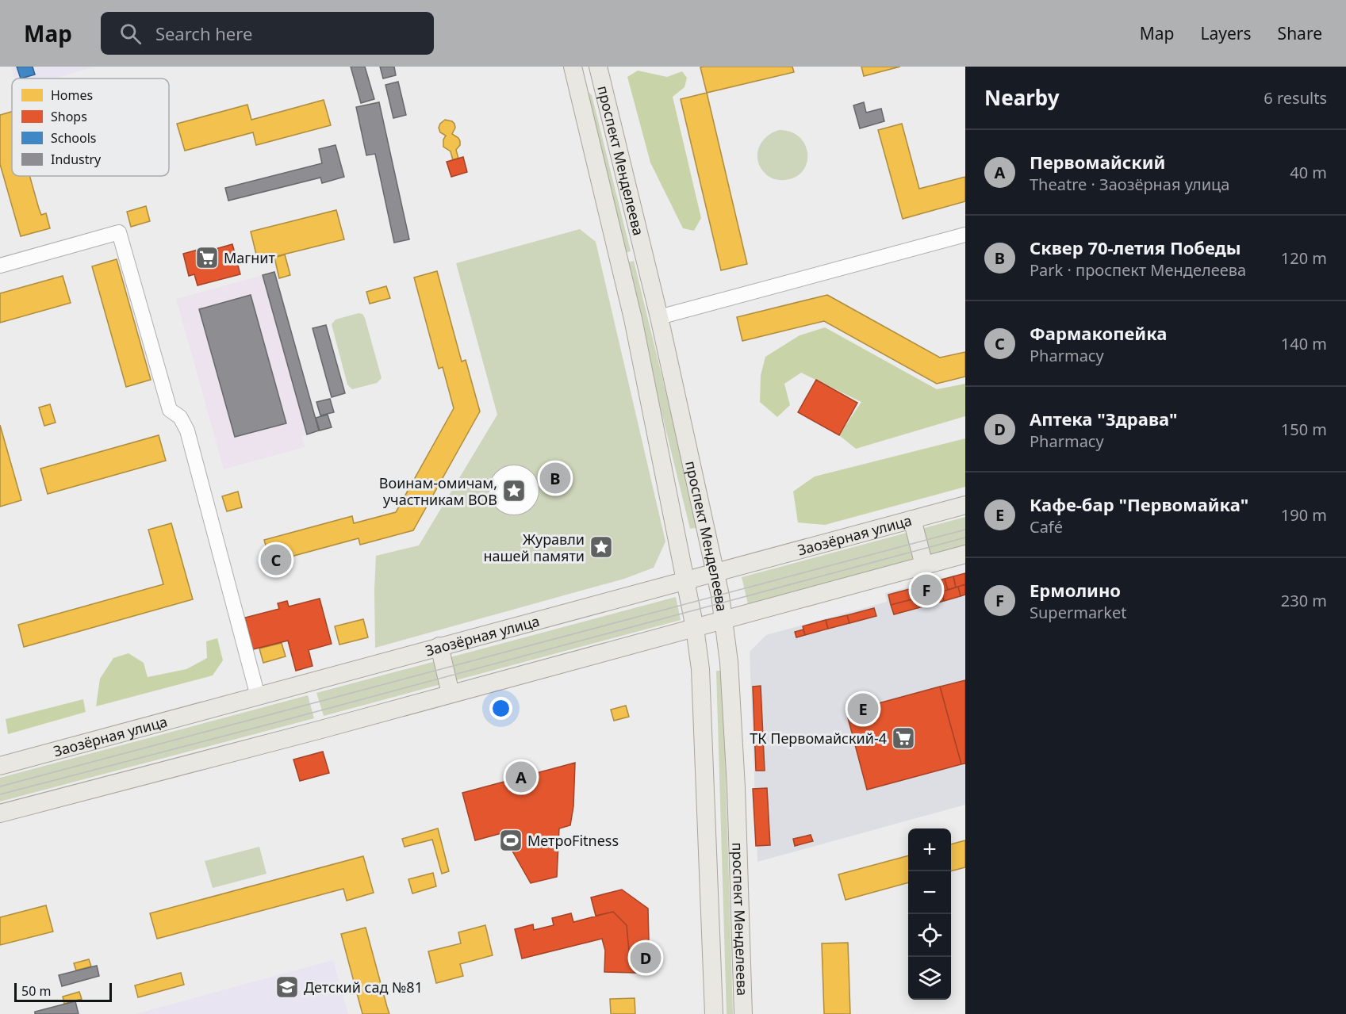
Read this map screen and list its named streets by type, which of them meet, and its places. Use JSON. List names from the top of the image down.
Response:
{
  "streets": {
    "main road": ["проспект Менделеева", "Заозёрная улица"]
  },
  "crossings": [
    ["проспект Менделеева", "Заозёрная улица"]
  ],
  "places": {
    "supermarket": ["Магнит", "ТК Первомайский-4"],
    "place": ["Воинам-омичам, участникам ВОВ", "Журавли нашей памяти"],
    "sports": ["МетроFitness"],
    "school or university": ["Детский сад №81"]
  },
  "legend": [
    "Homes",
    "Shops",
    "Schools",
    "Industry"
  ],
  "scale_bar": "50 m",
  "page": {
    "header": "Map",
    "search": "Search here",
    "nav": ["Map", "Layers", "Share"],
    "heading": ["Nearby", "6 results"],
    "list": [
      {
        "mark": "A",
        "name": "Первомайский",
        "note": "Theatre · Заозёрная улица",
        "value": "40 m"
      },
      {
        "mark": "B",
        "name": "Сквер 70-летия Победы",
        "note": "Park · проспект Менделеева",
        "value": "120 m"
      },
      {
        "mark": "C",
        "name": "Фармакопейка",
        "note": "Pharmacy",
        "value": "140 m"
      },
      {
        "mark": "D",
        "name": "Аптека \"Здрава\"",
        "note": "Pharmacy",
        "value": "150 m"
      },
      {
        "mark": "E",
        "name": "Кафе-бар \"Первомайка\"",
        "note": "Café",
        "value": "190 m"
      },
      {
        "mark": "F",
        "name": "Ермолино",
        "note": "Supermarket",
        "value": "230 m"
      }
    ],
    "pins": [
      "B",
      "C",
      "F",
      "E",
      "A",
      "D"
    ],
    "map_buttons": ["+", "−"],
    "scale": "50 m"
  }
}
